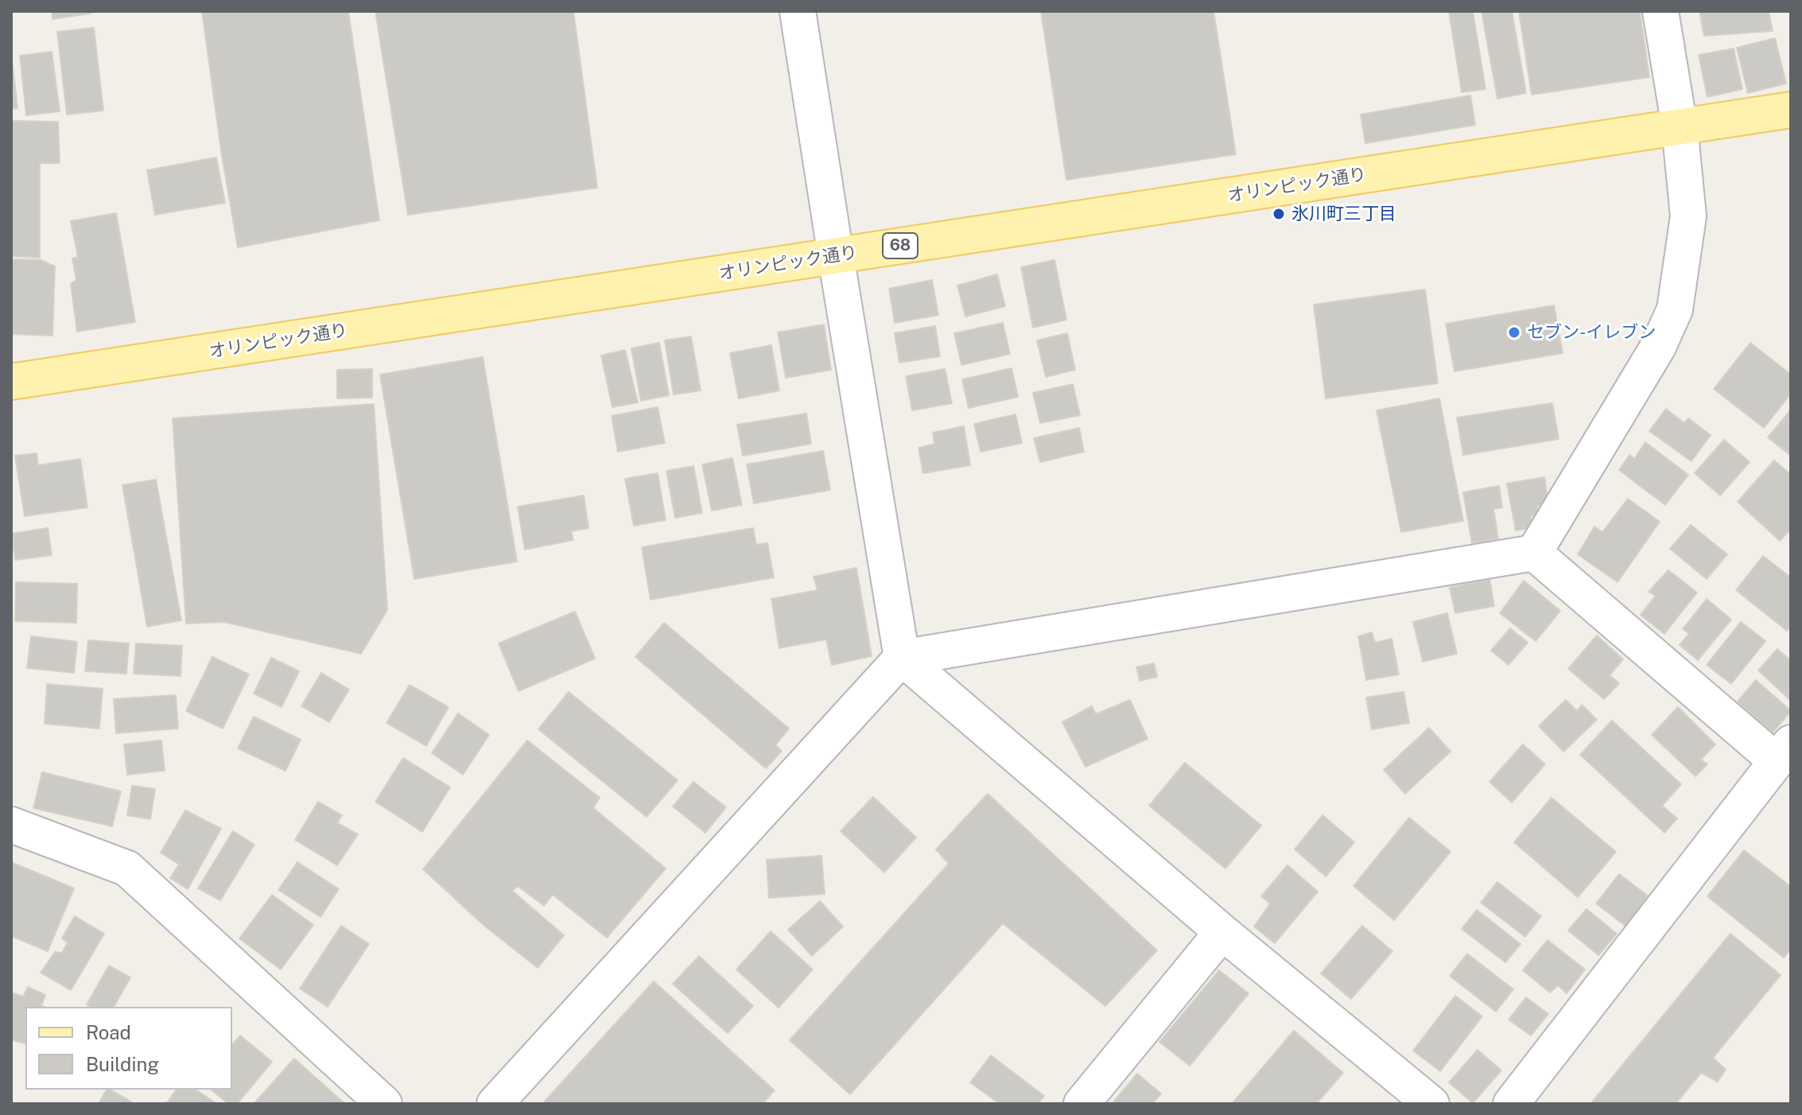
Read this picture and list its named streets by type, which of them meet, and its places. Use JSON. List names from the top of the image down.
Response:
{
  "streets": {
    "main road": ["オリンピック通り", "68"]
  },
  "places": ["氷川町三丁目", "セブン-イレブン"],
  "legend": ["Road", "Building"]
}
